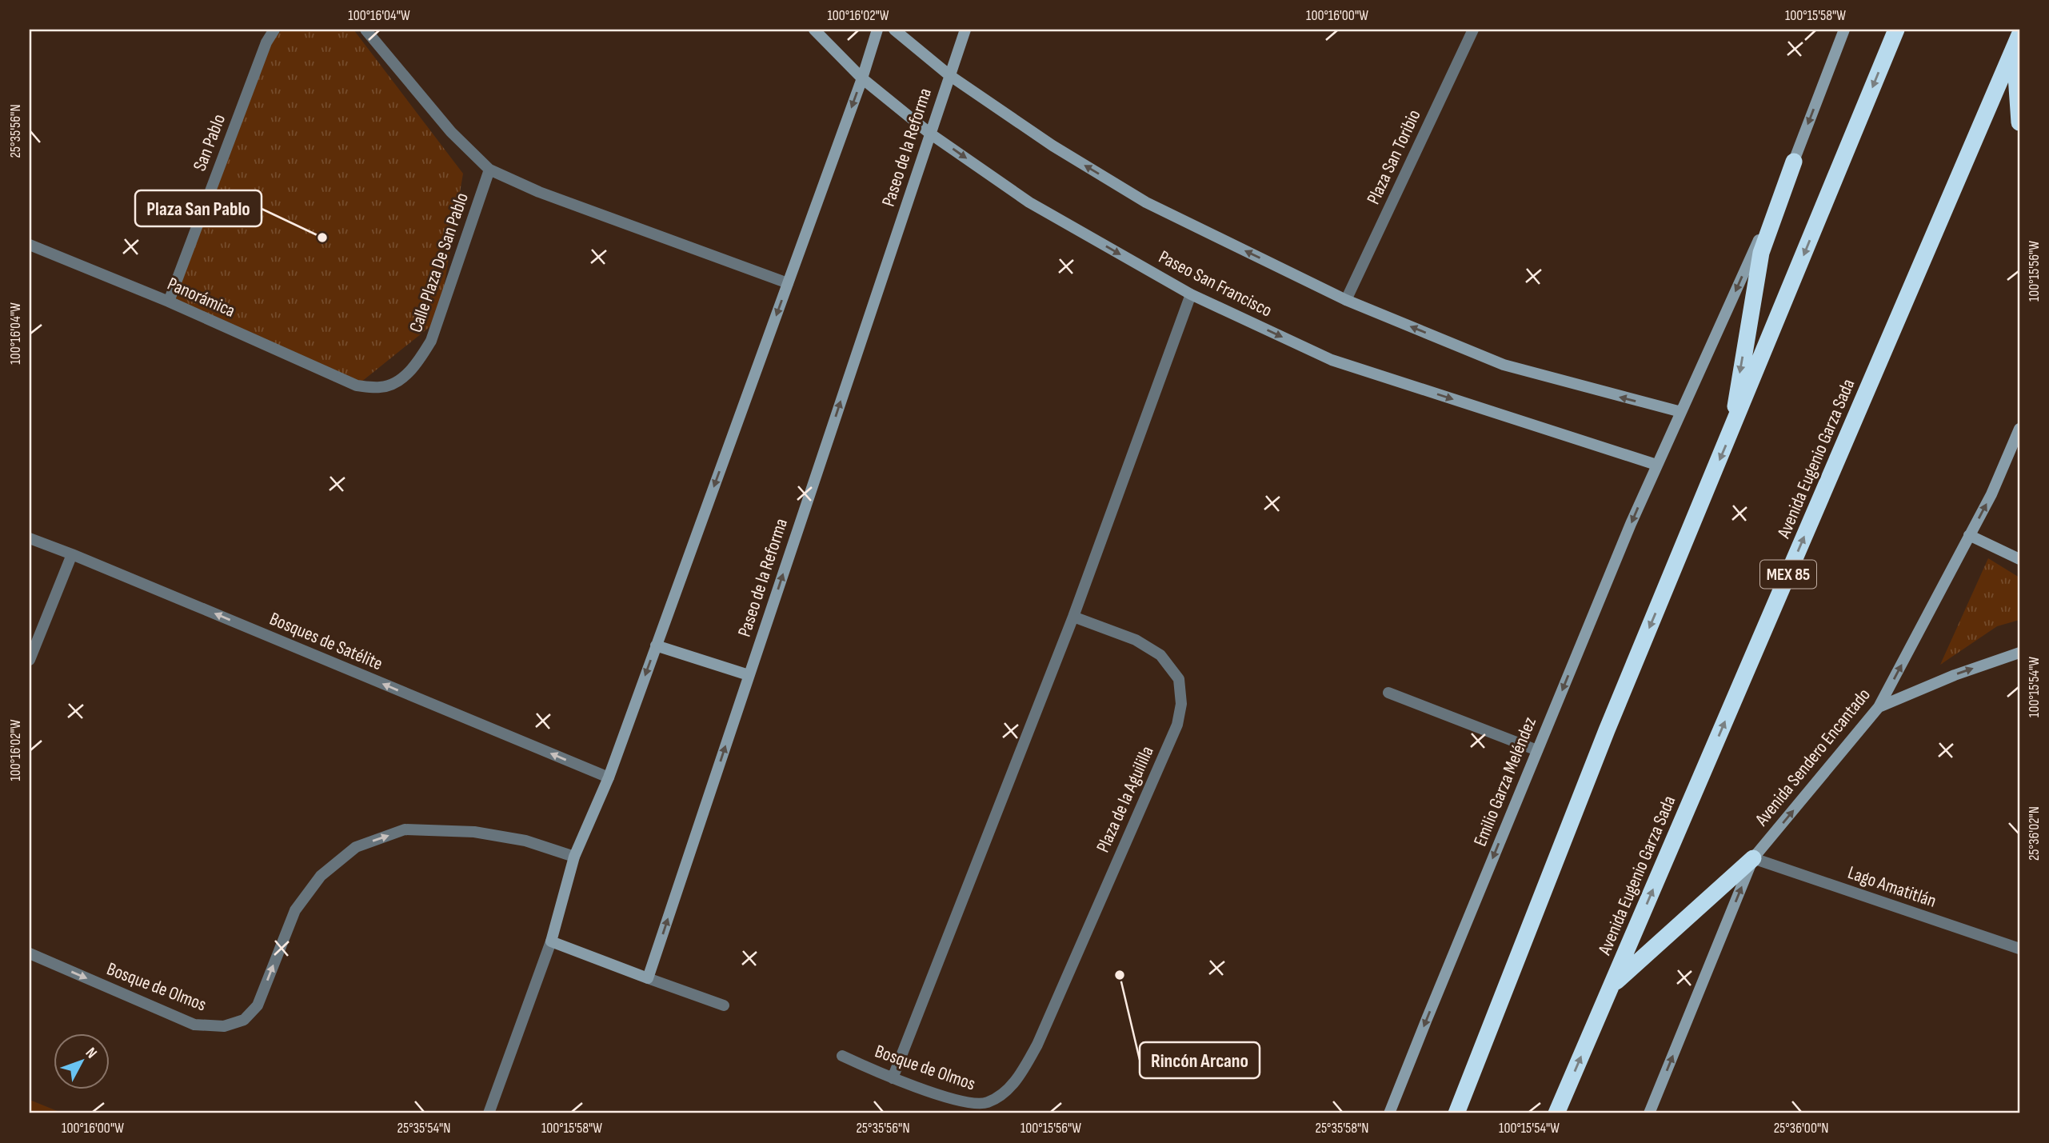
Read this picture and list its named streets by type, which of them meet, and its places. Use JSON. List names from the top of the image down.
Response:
{
  "streets": {
    "highway": ["Avenida Eugenio Garza Sada", "MEX 85"],
    "street": [
      "San Pablo",
      "Paseo de la Reforma",
      "Plaza San Toribio",
      "Calle Plaza De San Pablo",
      "Paseo San Francisco",
      "Panorámica",
      "Bosques de Satélite",
      "Avenida Sendero Encantado",
      "Emilio Garza Meléndez",
      "Plaza de la Aguililla",
      "Lago Amatitlán",
      "Bosque de Olmos"
    ]
  },
  "crossings": [
    ["San Pablo", "Panorámica"],
    ["Paseo de la Reforma", "Paseo San Francisco"],
    ["Calle Plaza De San Pablo", "Panorámica"],
    ["Paseo San Francisco", "Emilio Garza Meléndez"],
    ["Avenida Sendero Encantado", "Lago Amatitlán"],
    ["Plaza de la Aguililla", "Bosque de Olmos"]
  ],
  "one_way": [
    "Bosques de Satélite",
    "Avenida Sendero Encantado",
    "Emilio Garza Meléndez",
    "Bosque de Olmos"
  ],
  "places": ["Plaza San Pablo", "Rincón Arcano"],
  "north": "top right",
  "coordinates": [
    "100°16'04\"W",
    "100°16'02\"W",
    "100°16'00\"W",
    "100°15'58\"W",
    "25°35'56\"N",
    "100°15'56\"W",
    "100°15'54\"W",
    "25°36'02\"N",
    "25°35'54\"N",
    "25°35'58\"N",
    "25°36'00\"N"
  ]
}
